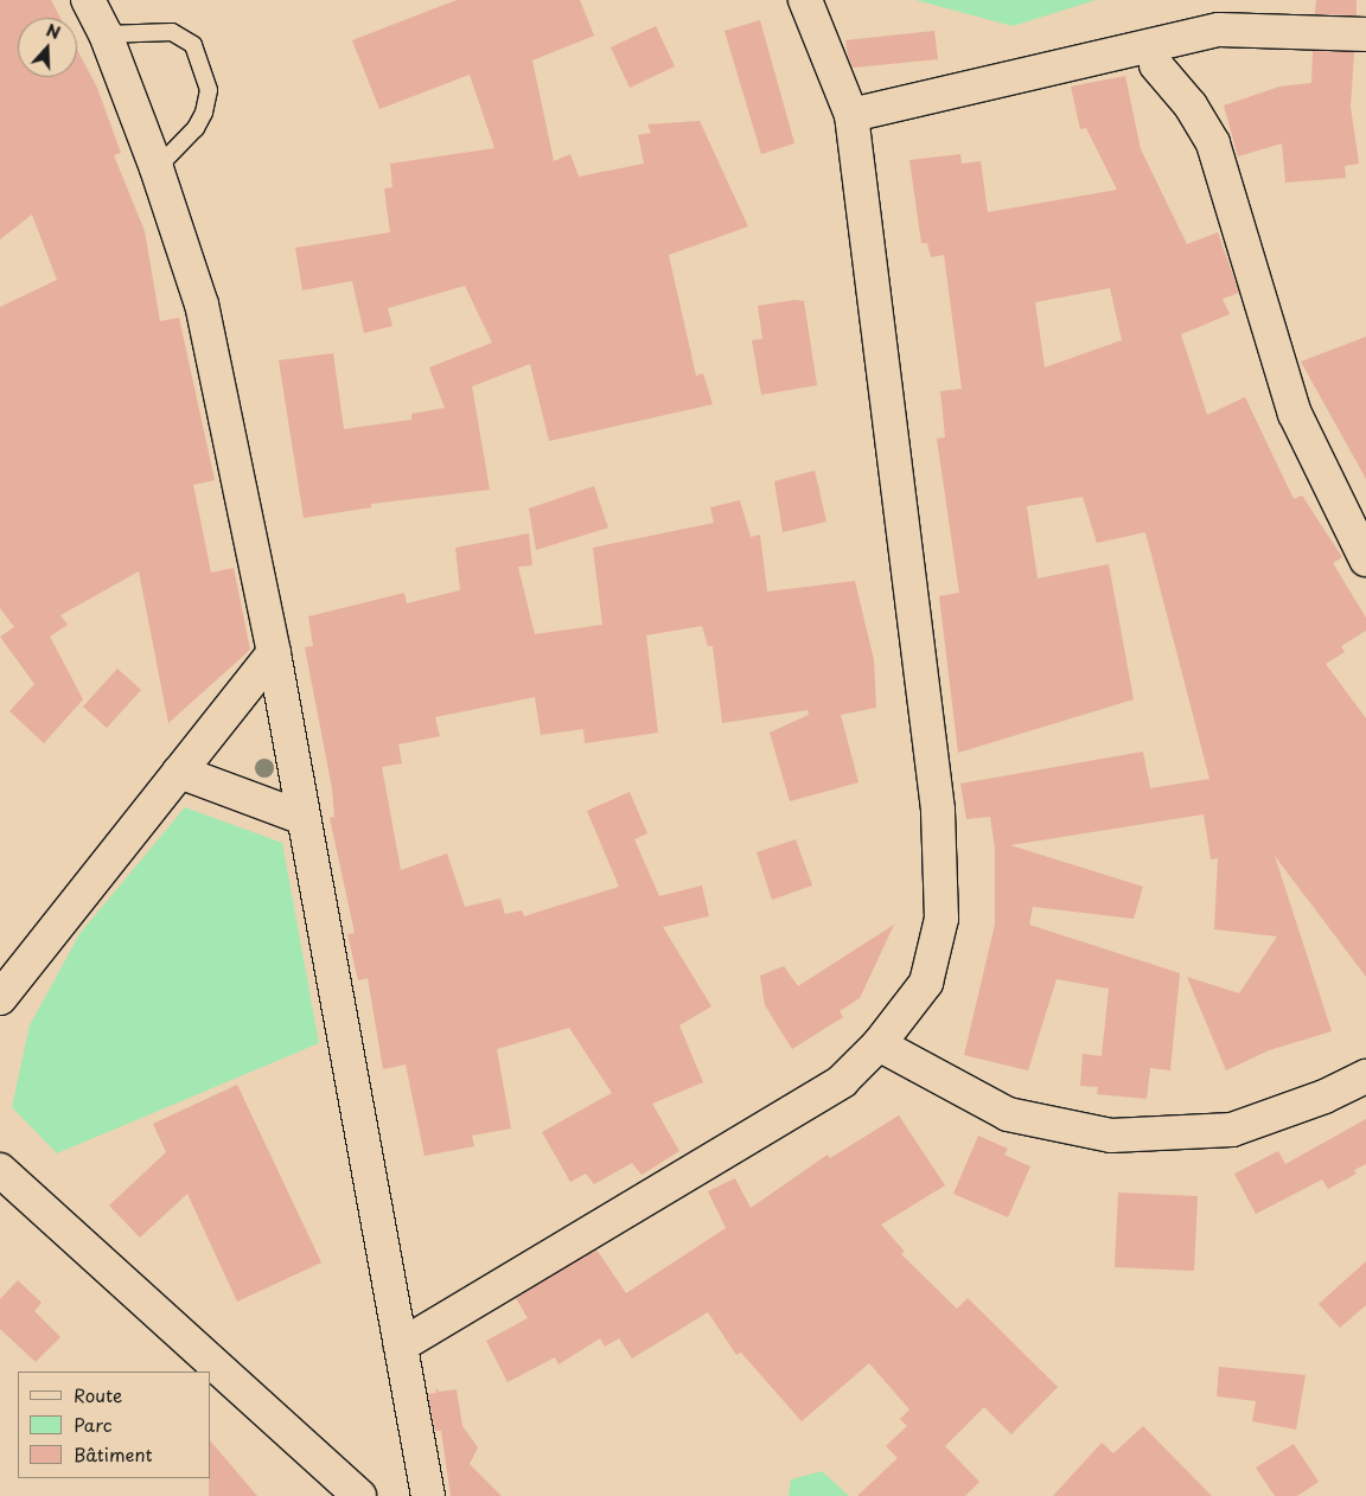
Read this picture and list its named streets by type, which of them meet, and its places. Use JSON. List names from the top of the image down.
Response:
{
  "legend": ["Route", "Parc", "Bâtiment"],
  "north": "top"
}
